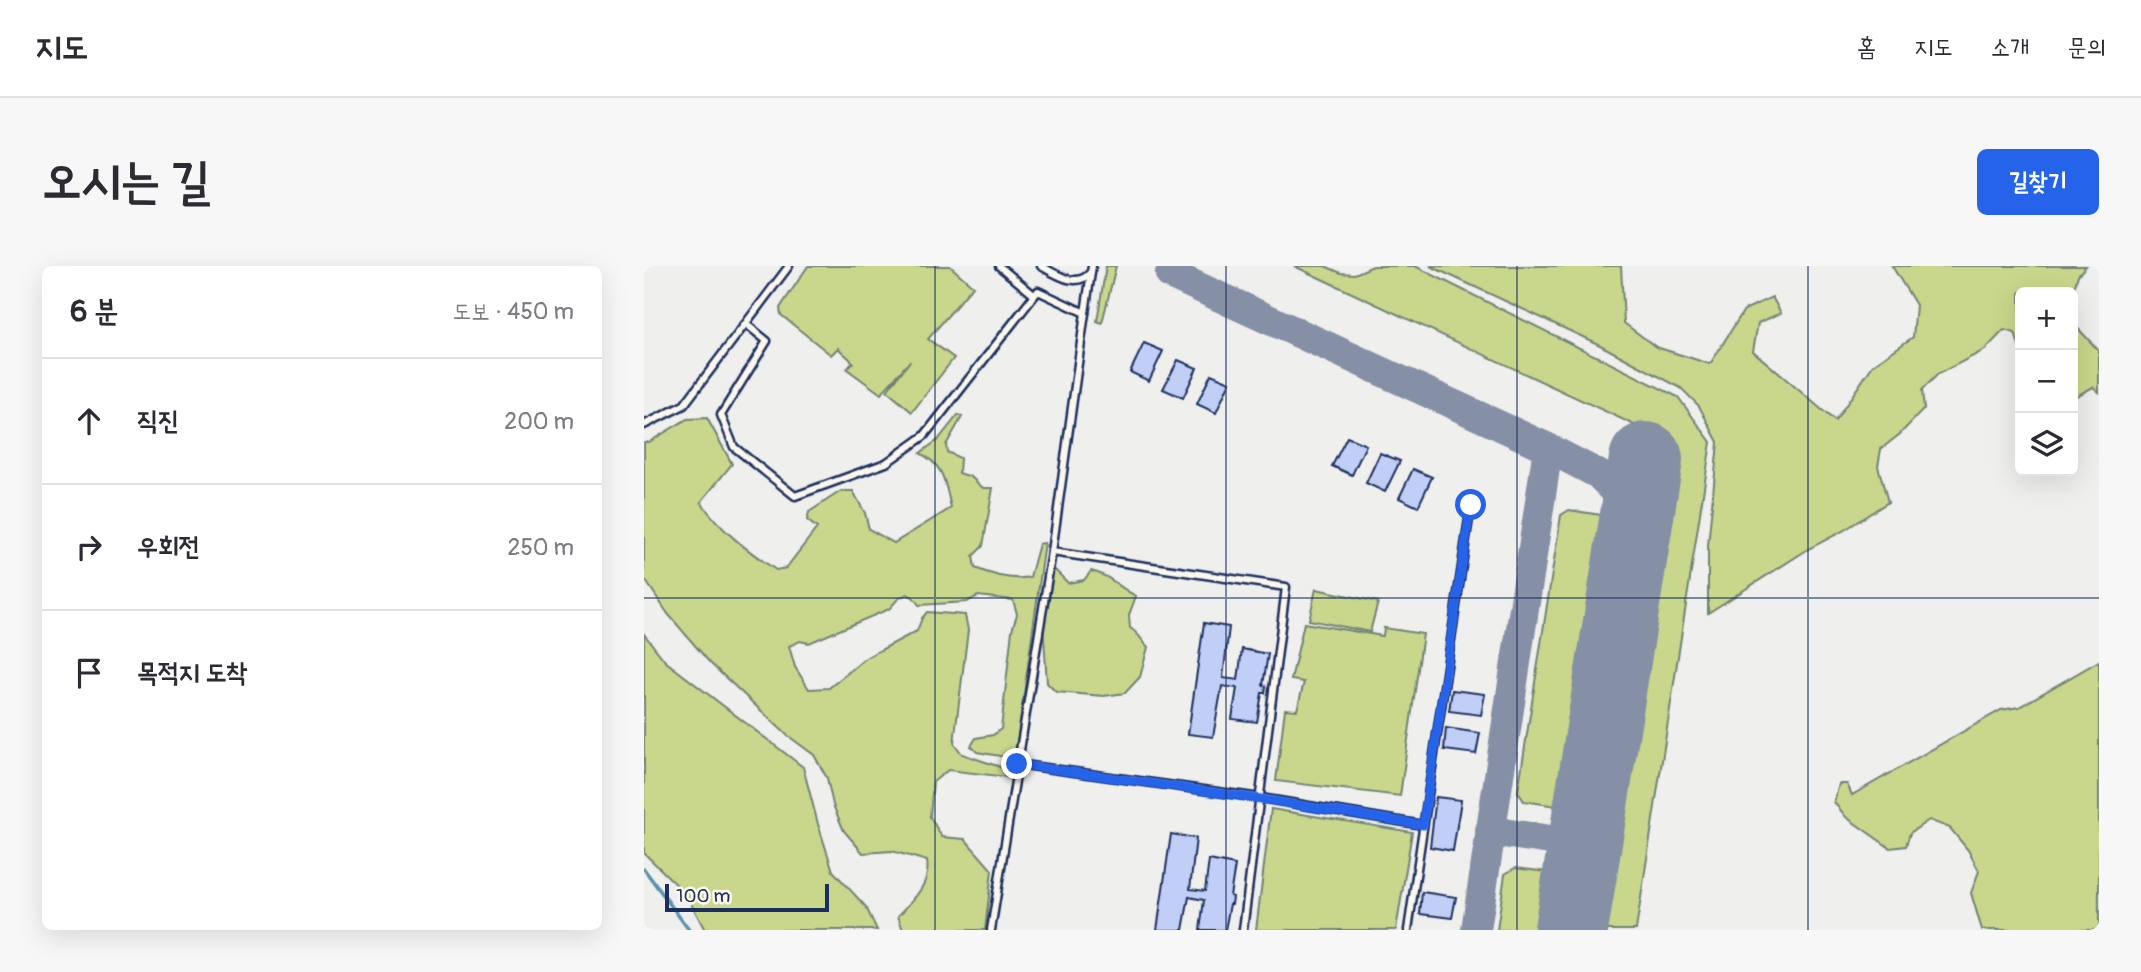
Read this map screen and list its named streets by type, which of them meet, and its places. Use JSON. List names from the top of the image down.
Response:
{
  "scale_bar": "100 m",
  "page": {
    "header": "지도",
    "nav": [
      "홈",
      "지도",
      "소개",
      "문의"
    ],
    "buttons": "길찾기",
    "title": "오시는 길",
    "heading": ["6 분", "도보 · 450 m"],
    "map_buttons": ["+", "−"],
    "list": [
      ["직진", "200 m"],
      ["우회전", "250 m"],
      "목적지 도착"
    ],
    "scale": "100 m"
  }
}
